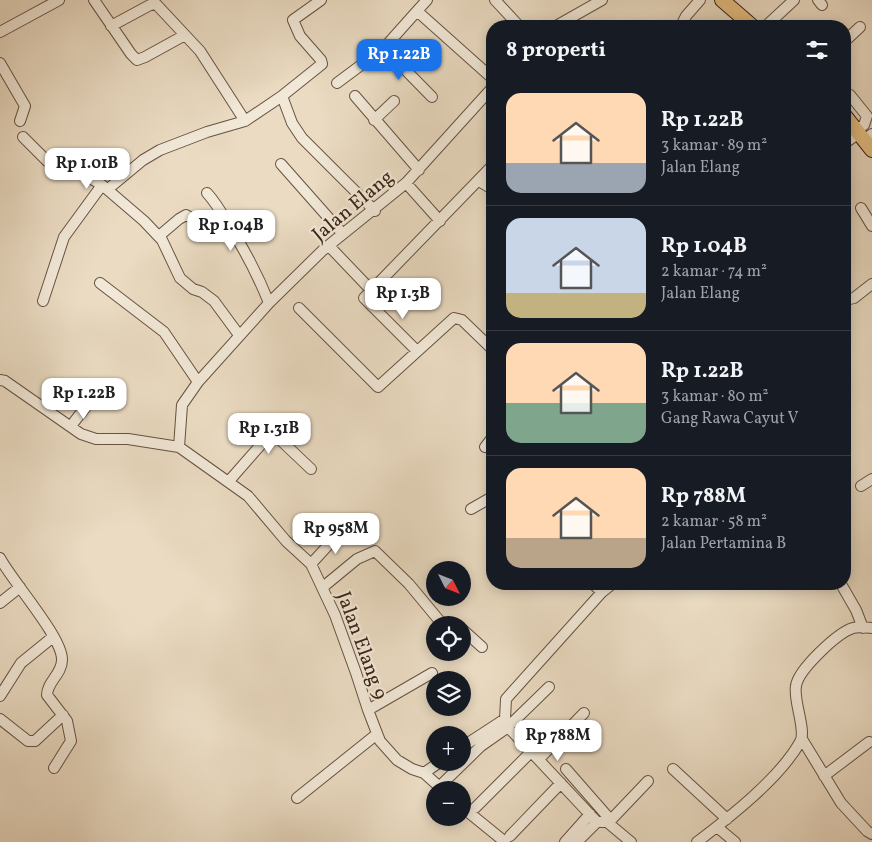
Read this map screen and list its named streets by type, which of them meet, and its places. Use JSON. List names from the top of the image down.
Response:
{
  "streets": {
    "street": ["Jalan Elang", "Jalan Elang 9"]
  },
  "crossings": [
    ["Jalan Elang", "Jalan Elang 9"]
  ],
  "north": "bottom right",
  "page": {
    "heading": "8 properti",
    "price": [
      "Rp 1.22B",
      "Rp 1.01B",
      "Rp 1.04B",
      "Rp 1.3B",
      "Rp 1.22B",
      "Rp 1.31B",
      "Rp 958M",
      "Rp 788M"
    ],
    "list": [
      {
        "name": "Rp 1.22B",
        "note": "3 kamar · 89 m² · Jalan Elang"
      },
      {
        "name": "Rp 1.04B",
        "note": "2 kamar · 74 m² · Jalan Elang"
      },
      {
        "name": "Rp 1.22B",
        "note": "3 kamar · 80 m² · Gang Rawa Cayut V"
      },
      {
        "name": "Rp 788M",
        "note": "2 kamar · 58 m² · Jalan Pertamina B"
      }
    ],
    "map_buttons": ["+", "−"]
  }
}
